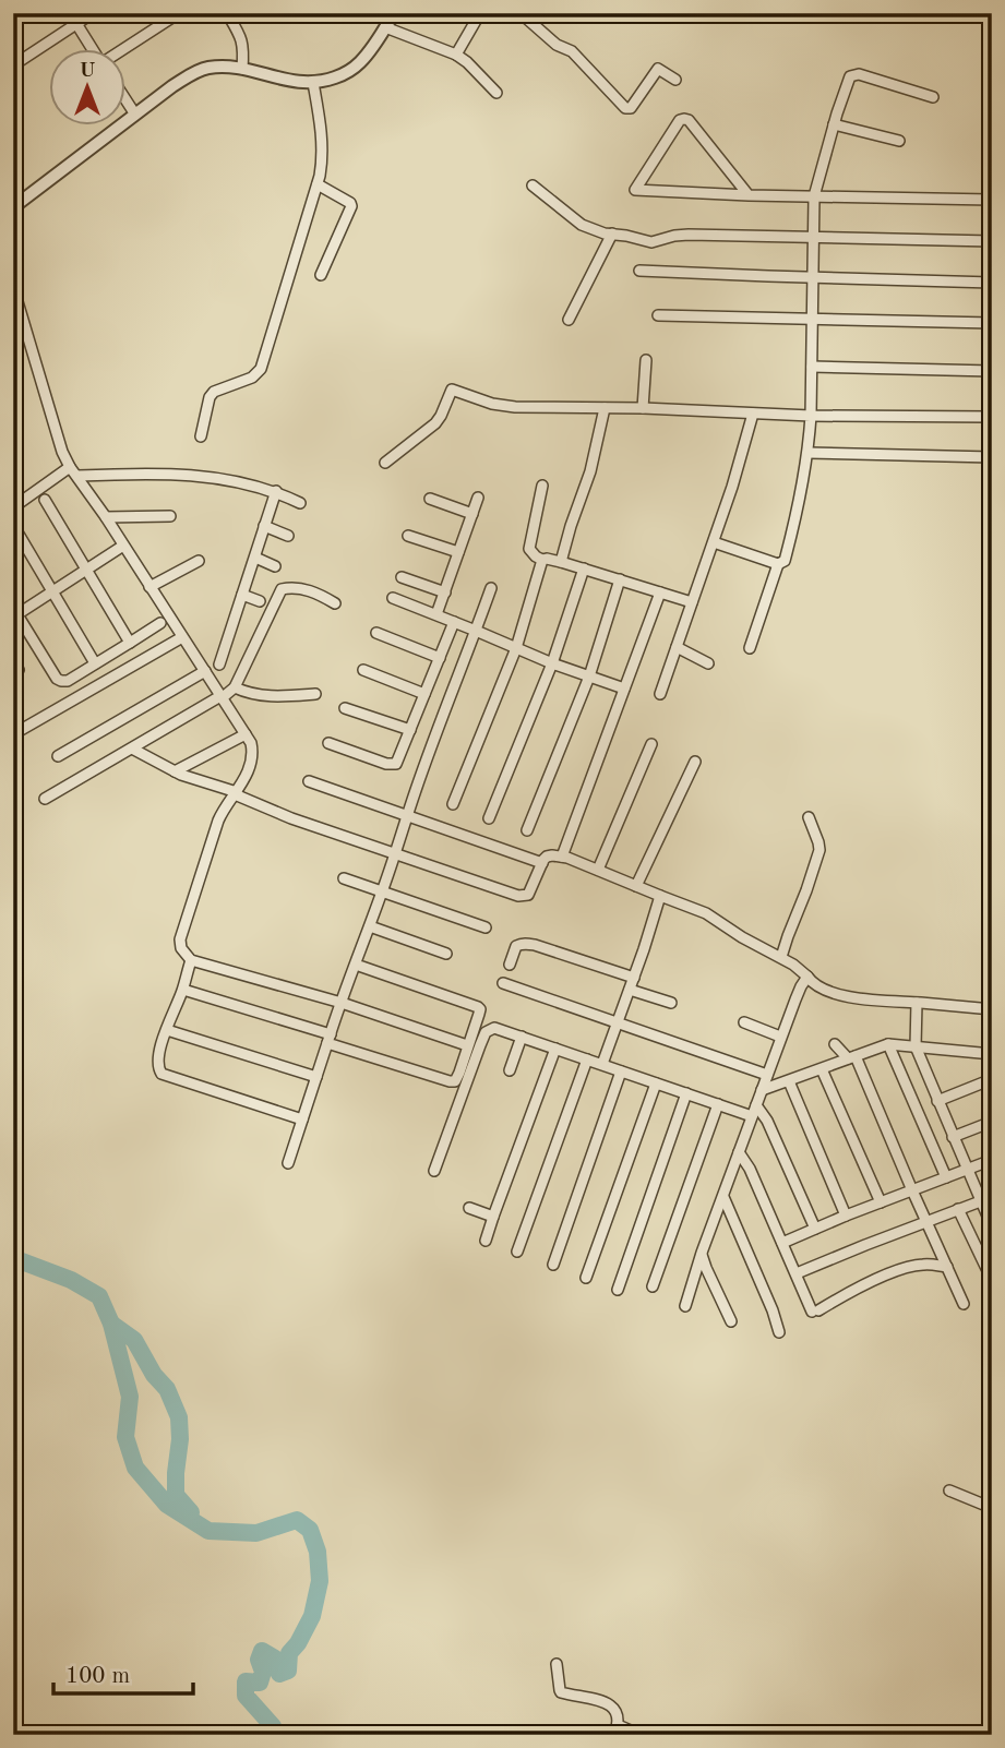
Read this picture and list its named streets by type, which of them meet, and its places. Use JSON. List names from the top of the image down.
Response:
{
  "scale_bar": "100 m",
  "north": "top"
}
